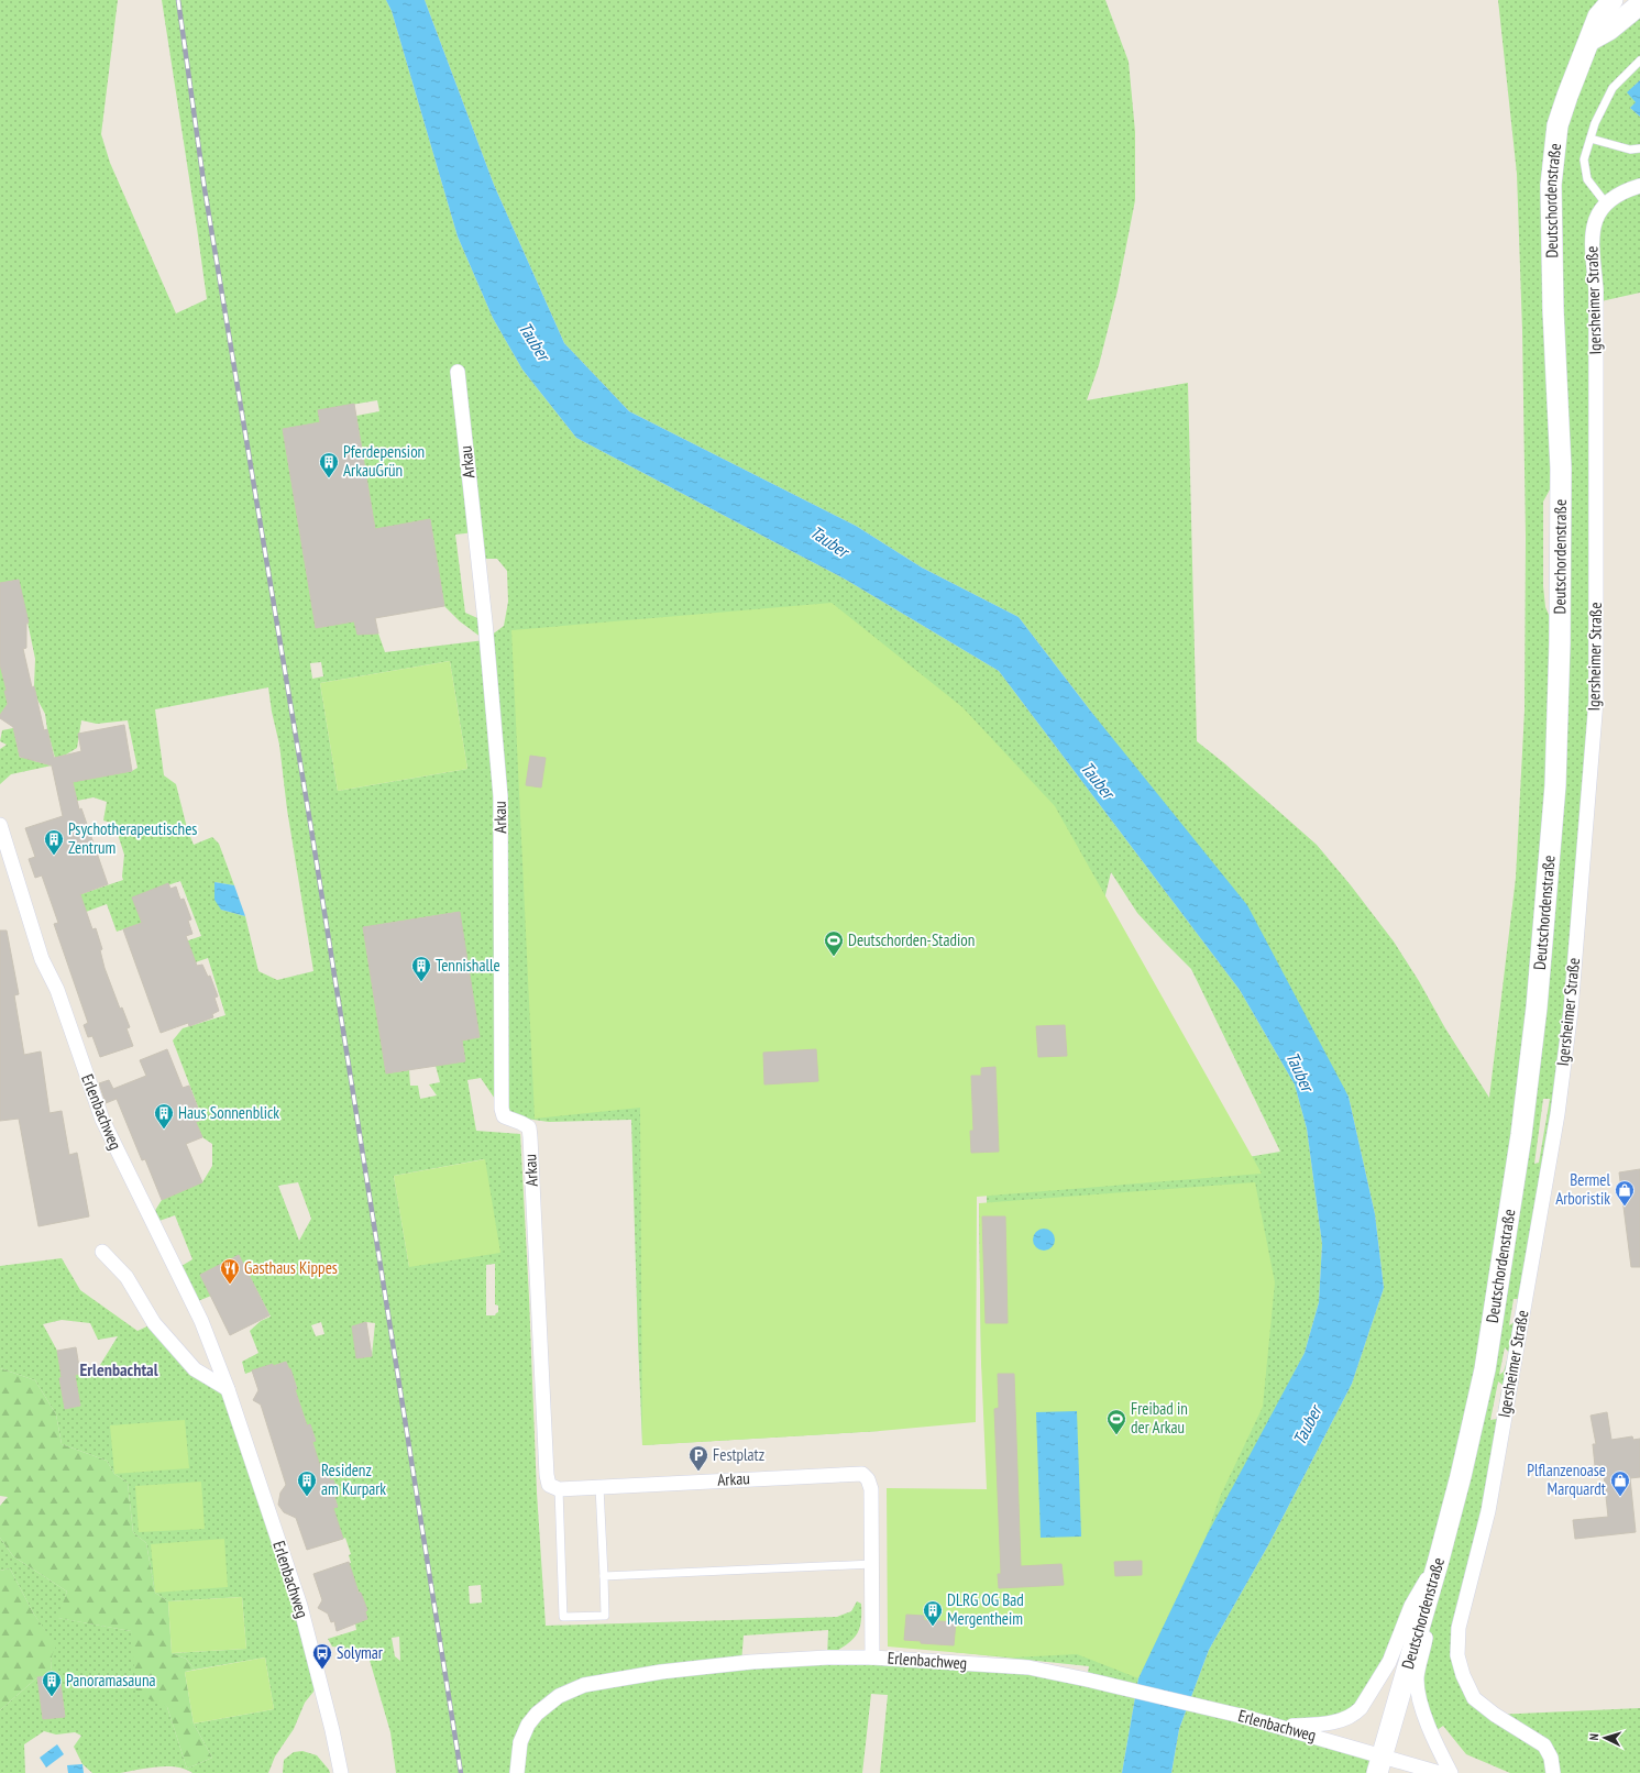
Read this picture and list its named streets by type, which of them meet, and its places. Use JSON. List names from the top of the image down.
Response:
{
  "streets": {
    "street": [
      "Deutschordenstraße",
      "Igersheimer Straße",
      "Arkau",
      "Erlenbachweg"
    ]
  },
  "crossings": [
    ["Deutschordenstraße", "Erlenbachweg"],
    ["Arkau", "Erlenbachweg"]
  ],
  "districts": ["Erlenbachtal"],
  "water": ["Tauber"],
  "places": {
    "building": [
      "Pferdepension ArkauGrün",
      "Psychotherapeutisches Zentrum",
      "Tennishalle",
      "Haus Sonnenblick",
      "Residenz am Kurpark",
      "DLRG OG Bad Mergentheim",
      "Panoramasauna"
    ],
    "sports": ["Deutschorden-Stadion", "Freibad in der Arkau"],
    "shop": ["Bermel Arboristik", "Plflanzenoase Marquardt"],
    "restaurant": ["Gasthaus Kippes"],
    "parking": ["Festplatz"],
    "bus stop": ["Solymar"]
  },
  "north": "left"
}
